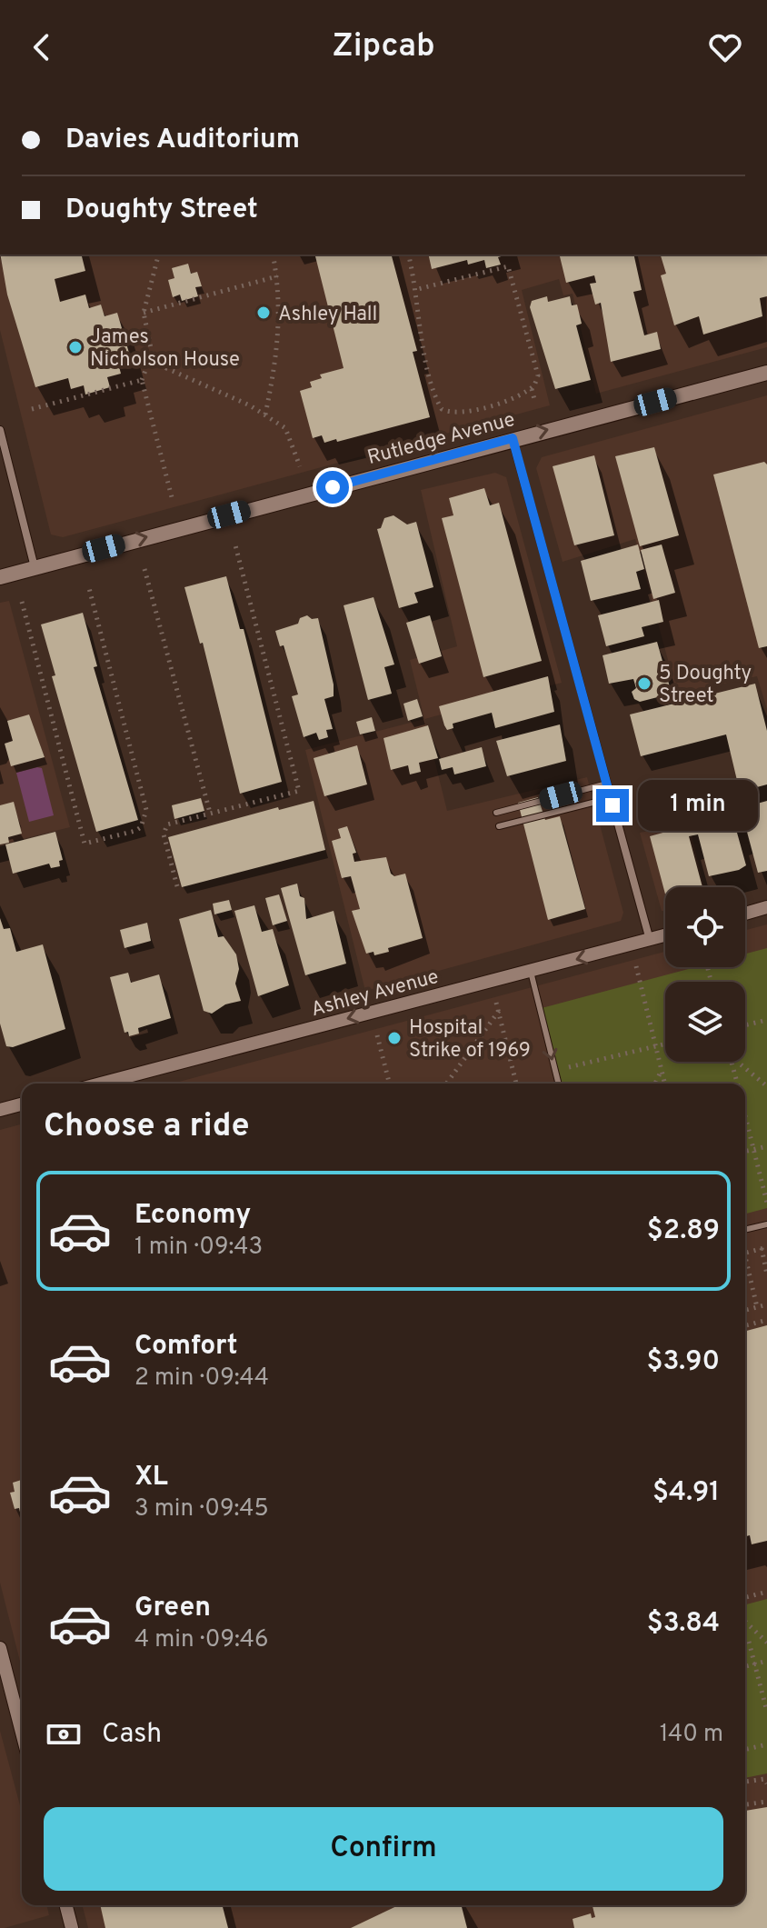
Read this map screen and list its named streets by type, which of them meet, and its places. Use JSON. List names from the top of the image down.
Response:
{
  "streets": {
    "main road": ["Rutledge Avenue"],
    "street": ["Ashley Avenue"]
  },
  "one_way": ["Rutledge Avenue", "Ashley Avenue"],
  "places": [
    "Ashley Hall",
    "James Nicholson House",
    "5 Doughty Street",
    "Hospital Strike of 1969"
  ],
  "page": {
    "header": "Zipcab",
    "banner": ["Davies Auditorium", "Doughty Street"],
    "bubble": "1 min",
    "heading": "Choose a ride",
    "list": [
      {
        "name": "Economy",
        "note": "1 min · 09:43",
        "value": "$2.89"
      },
      {
        "name": "Comfort",
        "note": "2 min · 09:44",
        "value": "$3.90"
      },
      {
        "name": "XL",
        "note": "3 min · 09:45",
        "value": "$4.91"
      },
      {
        "name": "Green",
        "note": "4 min · 09:46",
        "value": "$3.84"
      }
    ],
    "pay": ["Cash", "140 m"],
    "buttons": "Confirm"
  }
}
